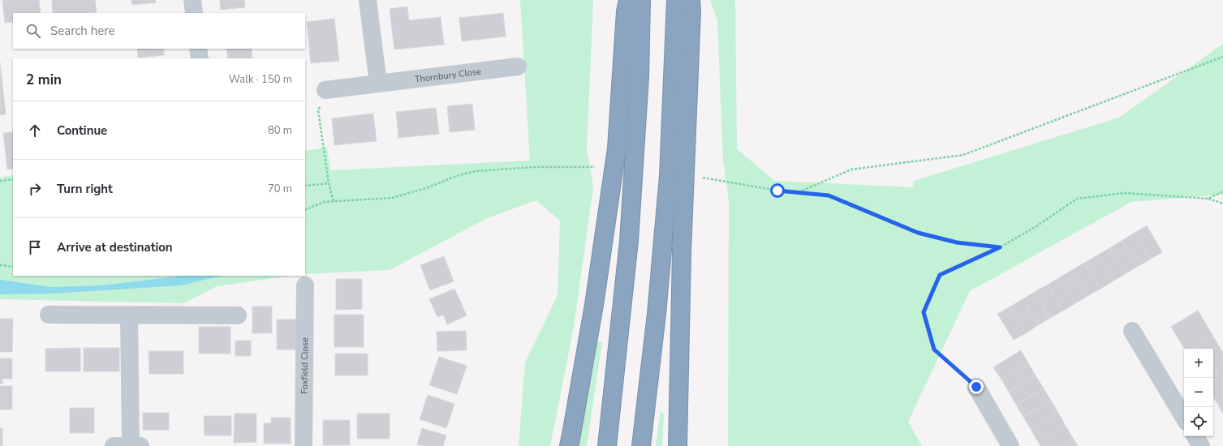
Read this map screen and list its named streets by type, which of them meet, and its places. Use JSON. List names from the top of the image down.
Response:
{
  "streets": {
    "street": ["Thornbury Close", "Foxfield Close"]
  },
  "page": {
    "search": "Search here",
    "heading": ["2 min", "Walk · 150 m"],
    "list": [
      ["Continue", "80 m"],
      ["Turn right", "70 m"],
      "Arrive at destination"
    ],
    "map_buttons": ["+", "−"]
  }
}
